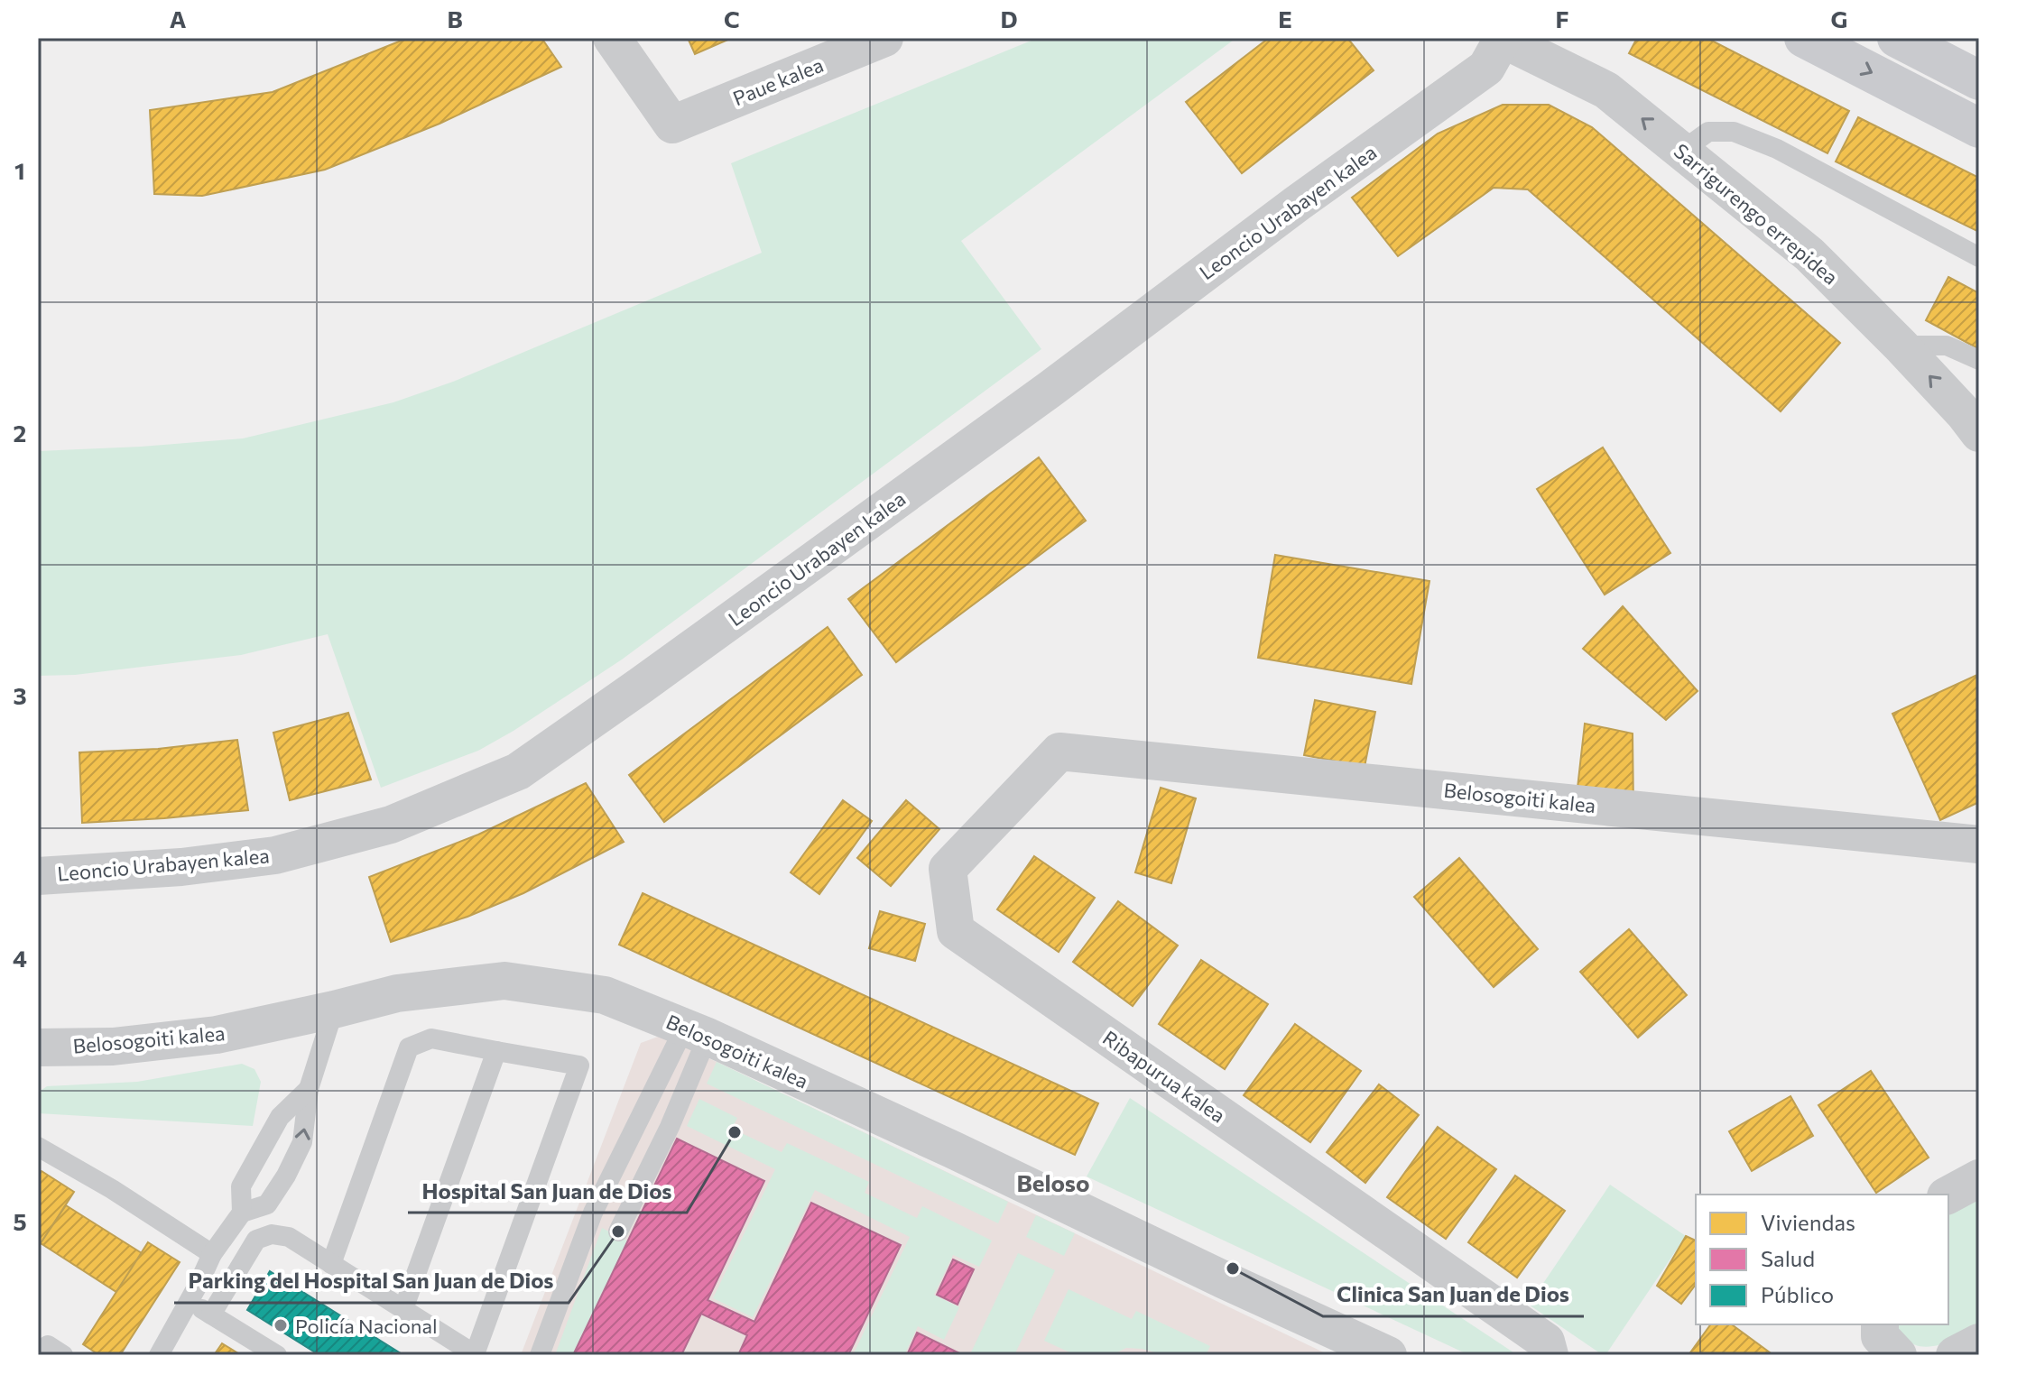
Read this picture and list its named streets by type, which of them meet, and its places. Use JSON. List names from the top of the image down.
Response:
{
  "streets": {
    "street": [
      "Paue kalea",
      "Leoncio Urabayen kalea",
      "Sarrigurengo errepidea",
      "Belosogoiti kalea",
      "Ribapurua kalea"
    ]
  },
  "crossings": [
    ["Leoncio Urabayen kalea", "Sarrigurengo errepidea"],
    ["Belosogoiti kalea", "Ribapurua kalea"]
  ],
  "one_way": ["Sarrigurengo errepidea"],
  "districts": ["Beloso"],
  "places": [
    "Hospital San Juan de Dios",
    "Parking del Hospital San Juan de Dios",
    "Clinica San Juan de Dios",
    "Policía Nacional"
  ],
  "legend": ["Viviendas", "Salud", "Público"],
  "grid": {
    "columns": [
      "A",
      "B",
      "C",
      "D",
      "E",
      "F",
      "G"
    ],
    "rows": [
      "1",
      "2",
      "3",
      "4",
      "5"
    ]
  }
}
